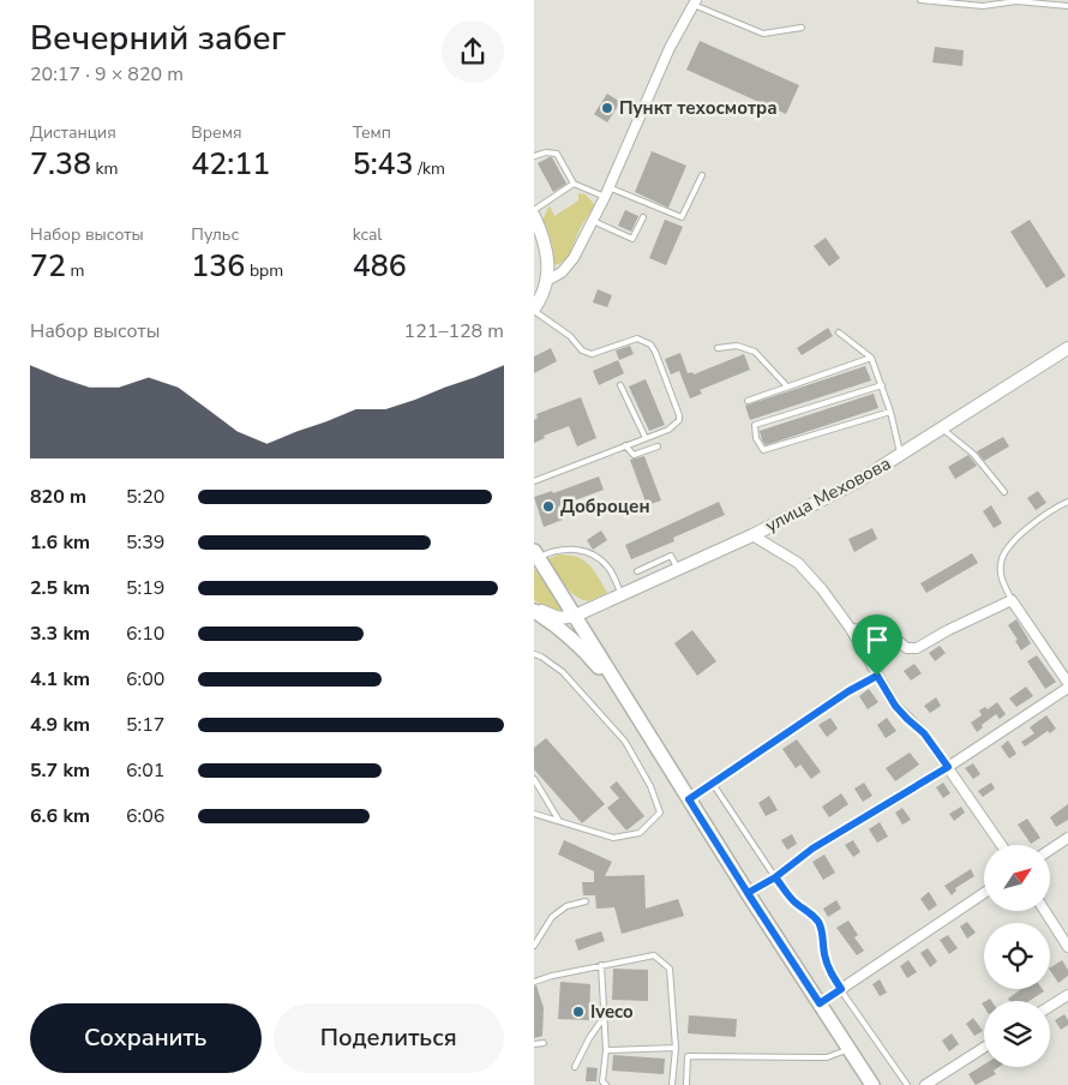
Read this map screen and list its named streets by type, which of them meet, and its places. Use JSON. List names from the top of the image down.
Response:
{
  "streets": {
    "street": ["улица Меховова"]
  },
  "places": ["Пункт техосмотра", "Доброцен", "Iveco"],
  "north": "top right",
  "page": {
    "heading": ["Вечерний забег", "20:17 · 9 × 820 m"],
    "stats": [
      ["Дистанция", "7.38 km"],
      ["Время", "42:11"],
      ["Темп", "5:43 /km"],
      ["Набор высоты", "72 m"],
      ["Пульс", "136 bpm"],
      ["kcal", "486"]
    ],
    "chart": ["Набор высоты", "121–128 m"],
    "list": [
      {
        "name": "820 m",
        "note": "5:20"
      },
      {
        "name": "1.6 km",
        "note": "5:39"
      },
      {
        "name": "2.5 km",
        "note": "5:19"
      },
      {
        "name": "3.3 km",
        "note": "6:10"
      },
      {
        "name": "4.1 km",
        "note": "6:00"
      },
      {
        "name": "4.9 km",
        "note": "5:17"
      },
      {
        "name": "5.7 km",
        "note": "6:01"
      },
      {
        "name": "6.6 km",
        "note": "6:06"
      }
    ],
    "buttons": ["Сохранить", "Поделиться"]
  }
}
